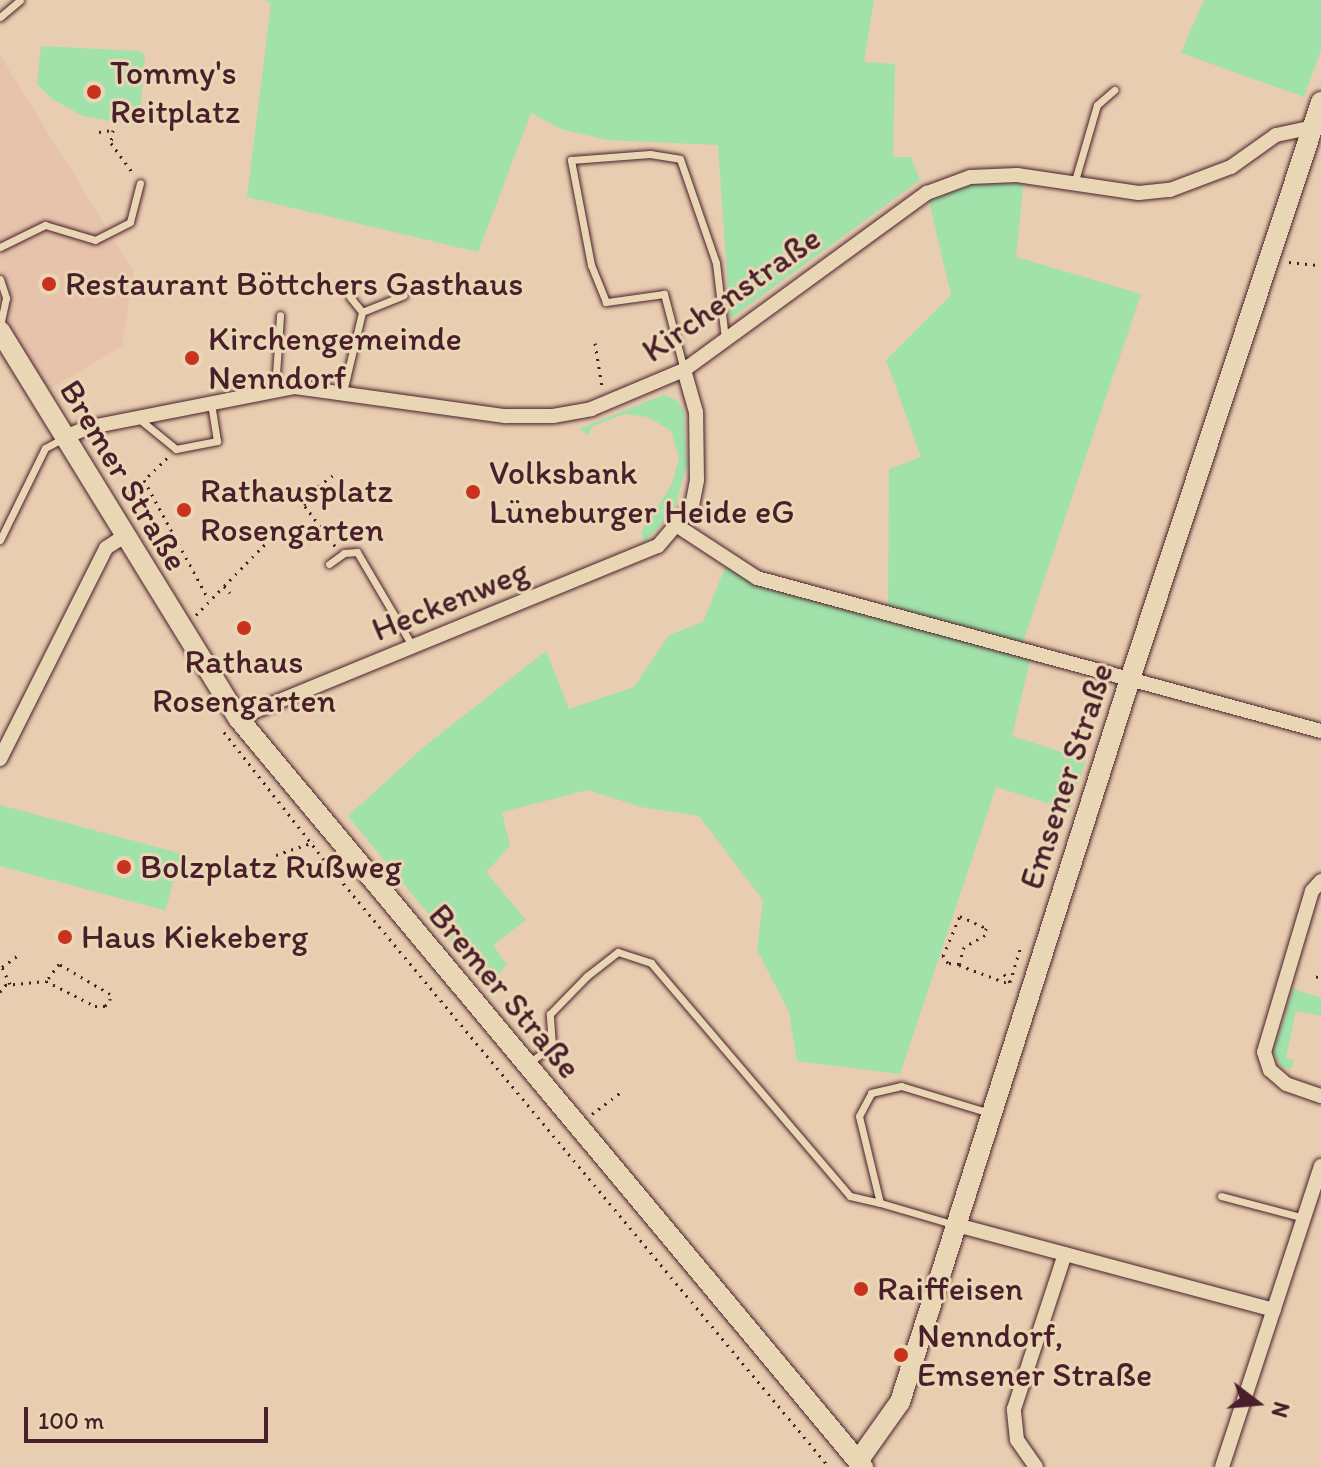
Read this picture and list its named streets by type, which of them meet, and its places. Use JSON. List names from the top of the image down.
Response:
{
  "streets": {
    "street": [
      "Kirchenstraße",
      "Bremer Straße",
      "Heckenweg",
      "Emsener Straße"
    ]
  },
  "crossings": [
    ["Kirchenstraße", "Bremer Straße"],
    ["Kirchenstraße", "Emsener Straße"],
    ["Bremer Straße", "Heckenweg"],
    ["Bremer Straße", "Emsener Straße"]
  ],
  "places": [
    "Tommy's Reitplatz",
    "Restaurant Böttchers Gasthaus",
    "Kirchengemeinde Nenndorf",
    "Volksbank Lüneburger Heide eG",
    "Rathausplatz Rosengarten",
    "Rathaus Rosengarten",
    "Bolzplatz Rußweg",
    "Haus Kiekeberg",
    "Raiffeisen",
    "Nenndorf, Emsener Straße"
  ],
  "scale_bar": "100 m",
  "north": "right"
}
